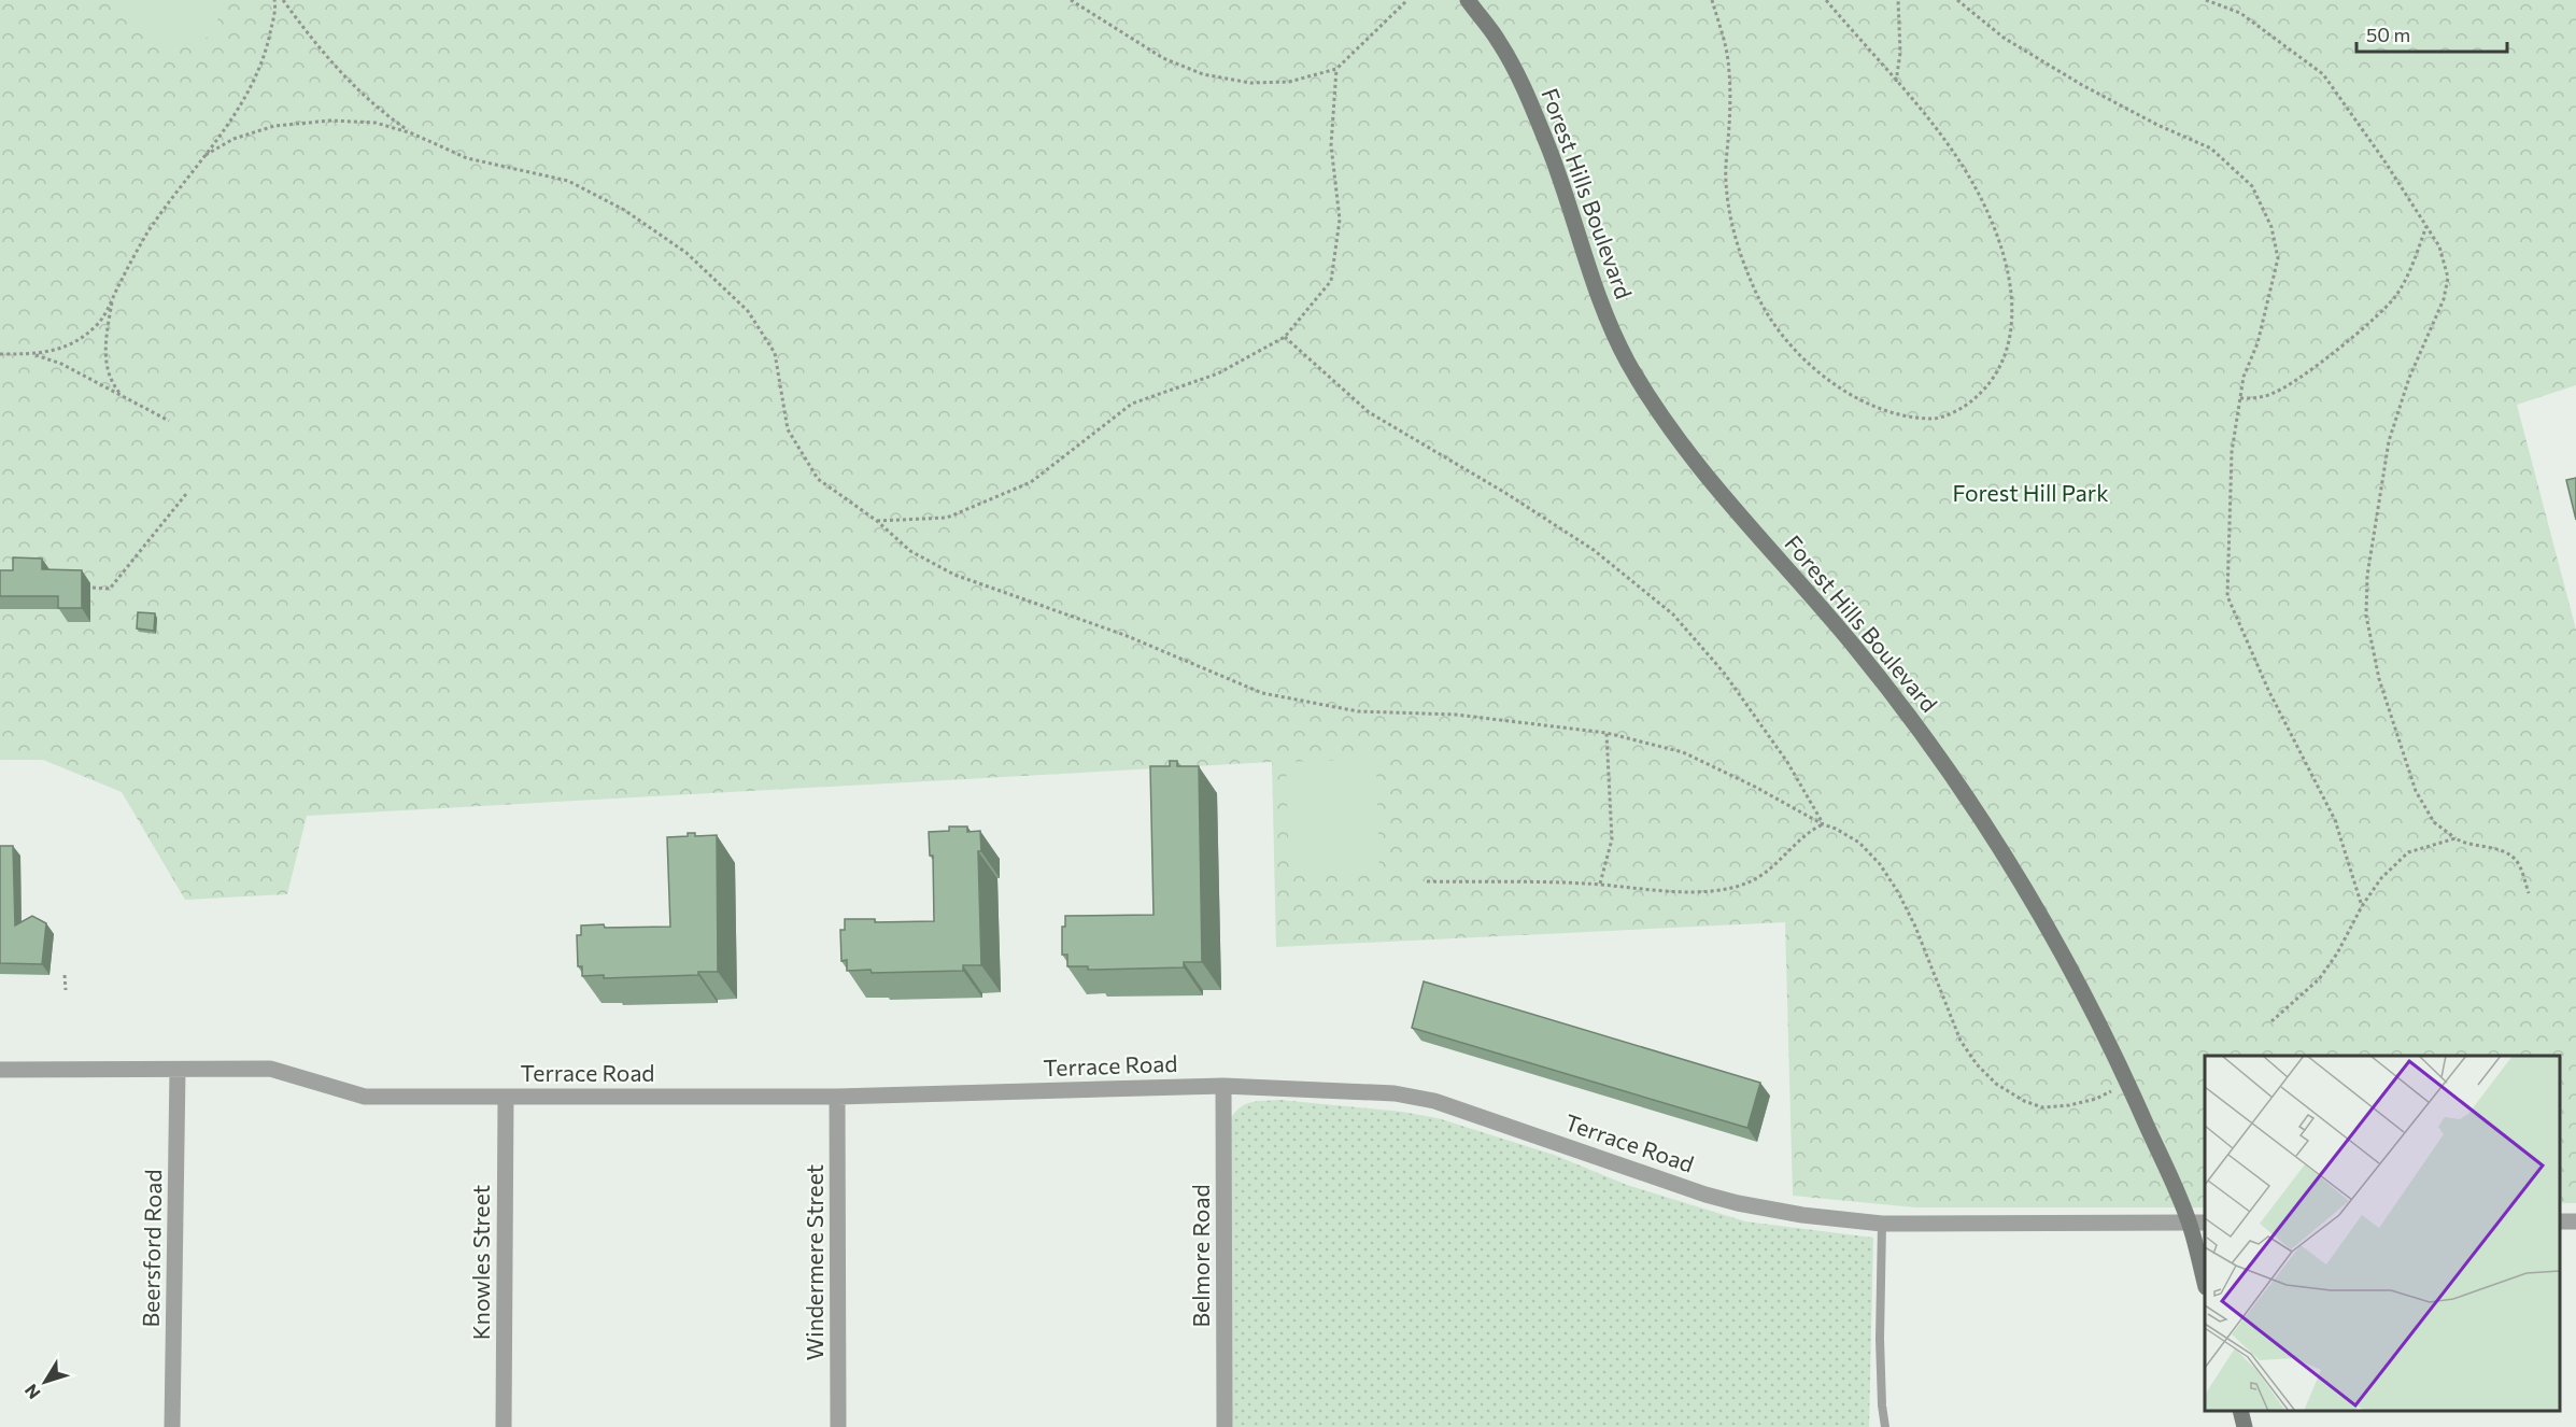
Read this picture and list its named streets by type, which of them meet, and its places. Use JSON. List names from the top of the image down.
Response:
{
  "streets": {
    "street": [
      "Forest Hills Boulevard",
      "Terrace Road",
      "Beersford Road",
      "Belmore Road",
      "Knowles Street",
      "Windermere Street"
    ]
  },
  "crossings": [
    ["Forest Hills Boulevard", "Terrace Road"],
    ["Terrace Road", "Beersford Road"],
    ["Terrace Road", "Belmore Road"],
    ["Terrace Road", "Knowles Street"],
    ["Terrace Road", "Windermere Street"]
  ],
  "parks": ["Forest Hill Park"],
  "scale_bar": "50 m",
  "north": "bottom left"
}
